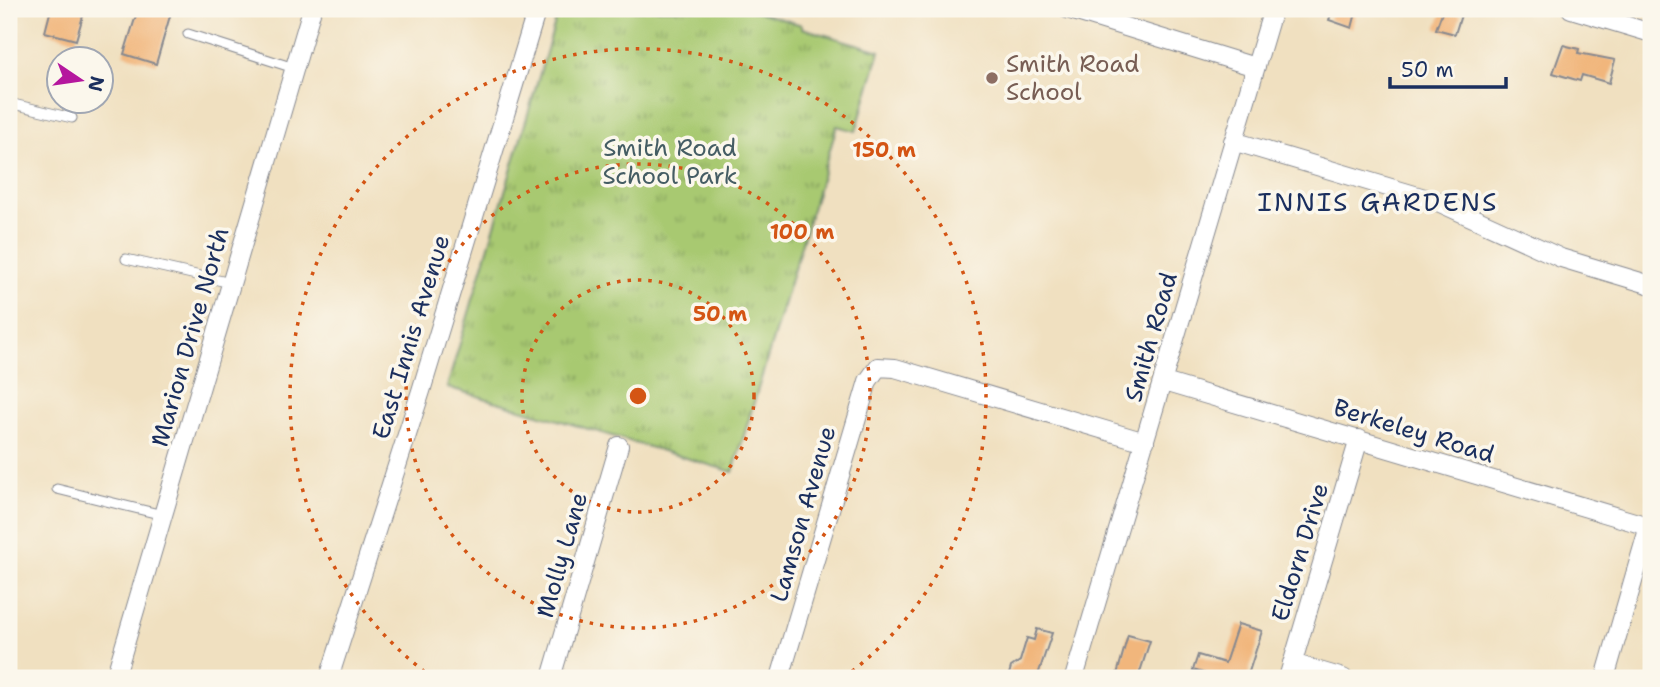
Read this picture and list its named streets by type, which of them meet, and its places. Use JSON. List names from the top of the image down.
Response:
{
  "streets": {
    "street": [
      "Marion Drive North",
      "East Innis Avenue",
      "Smith Road",
      "Berkeley Road",
      "Lamson Avenue",
      "Eldorn Drive",
      "Molly Lane"
    ]
  },
  "crossings": [
    ["Smith Road", "Berkeley Road"],
    ["Smith Road", "Lamson Avenue"],
    ["Berkeley Road", "Eldorn Drive"]
  ],
  "districts": ["INNIS GARDENS"],
  "parks": ["Smith Road School Park"],
  "places": ["Smith Road School"],
  "scale_bar": "50 m",
  "north": "right",
  "rings": ["150 m", "100 m", "50 m"]
}
